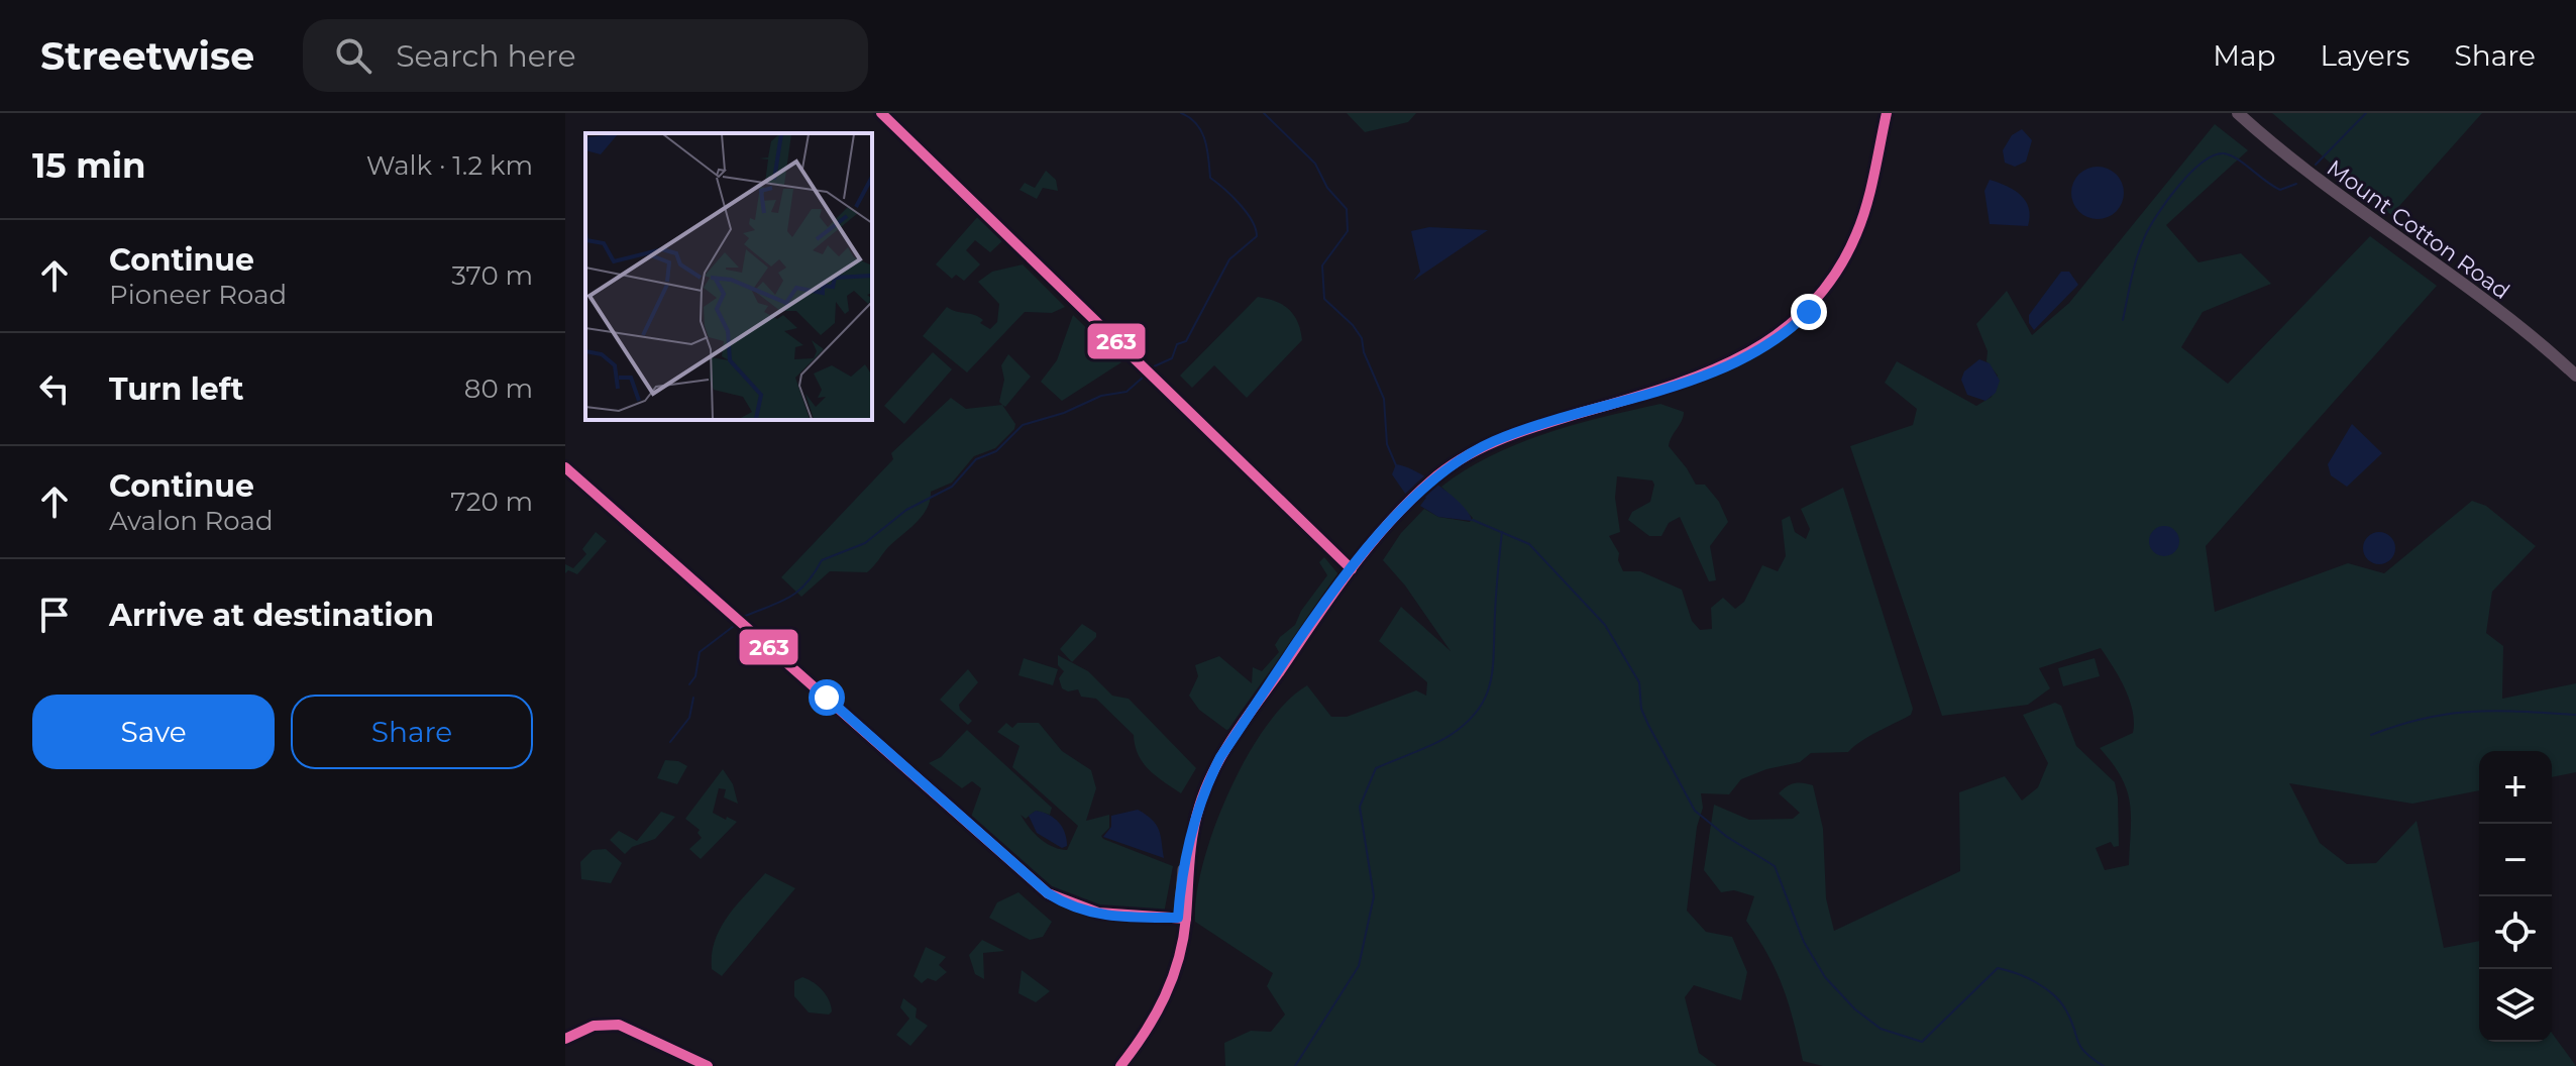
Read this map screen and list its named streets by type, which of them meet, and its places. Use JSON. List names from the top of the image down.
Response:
{
  "streets": {
    "highway": ["Mount Cotton Road"]
  },
  "lines": ["transit line 263"],
  "page": {
    "header": "Streetwise",
    "search": "Search here",
    "nav": ["Map", "Layers", "Share"],
    "heading": ["15 min", "Walk · 1.2 km"],
    "list": [
      ["Continue", "Pioneer Road", "370 m"],
      ["Turn left", "80 m"],
      ["Continue", "Avalon Road", "720 m"],
      "Arrive at destination"
    ],
    "buttons": ["Save", "Share"],
    "map_buttons": ["+", "−"]
  }
}
